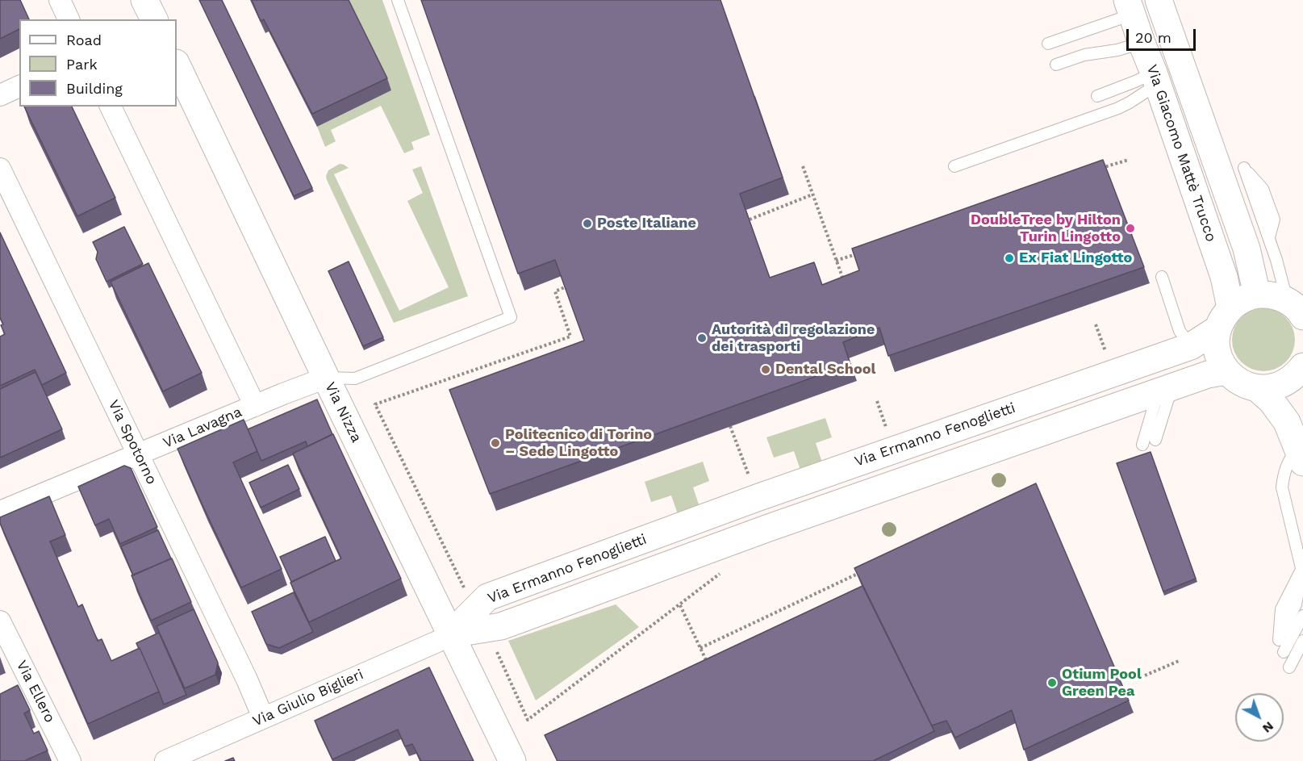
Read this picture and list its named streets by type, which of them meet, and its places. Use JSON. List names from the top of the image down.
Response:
{
  "streets": {
    "street": [
      "Via Giacomo Mattè Trucco",
      "Via Nizza",
      "Via Lavagna",
      "Via Ermanno Fenoglietti",
      "Via Spotorno",
      "Via Ellero",
      "Via Giulio Biglieri"
    ]
  },
  "crossings": [
    ["Via Giacomo Mattè Trucco", "Via Ermanno Fenoglietti"],
    ["Via Nizza", "Via Lavagna"],
    ["Via Nizza", "Via Ermanno Fenoglietti"],
    ["Via Nizza", "Via Giulio Biglieri"],
    ["Via Lavagna", "Via Spotorno"],
    ["Via Ermanno Fenoglietti", "Via Giulio Biglieri"],
    ["Via Spotorno", "Via Giulio Biglieri"]
  ],
  "places": [
    "Poste Italiane",
    "DoubleTree by Hilton Turin Lingotto",
    "Ex Fiat Lingotto",
    "Autorità di regolazione dei trasporti",
    "Dental School",
    "Politecnico di Torino – Sede Lingotto",
    "Otium Pool Green Pea"
  ],
  "legend": ["Road", "Park", "Building"],
  "scale_bar": "20 m",
  "north": "bottom right"
}
